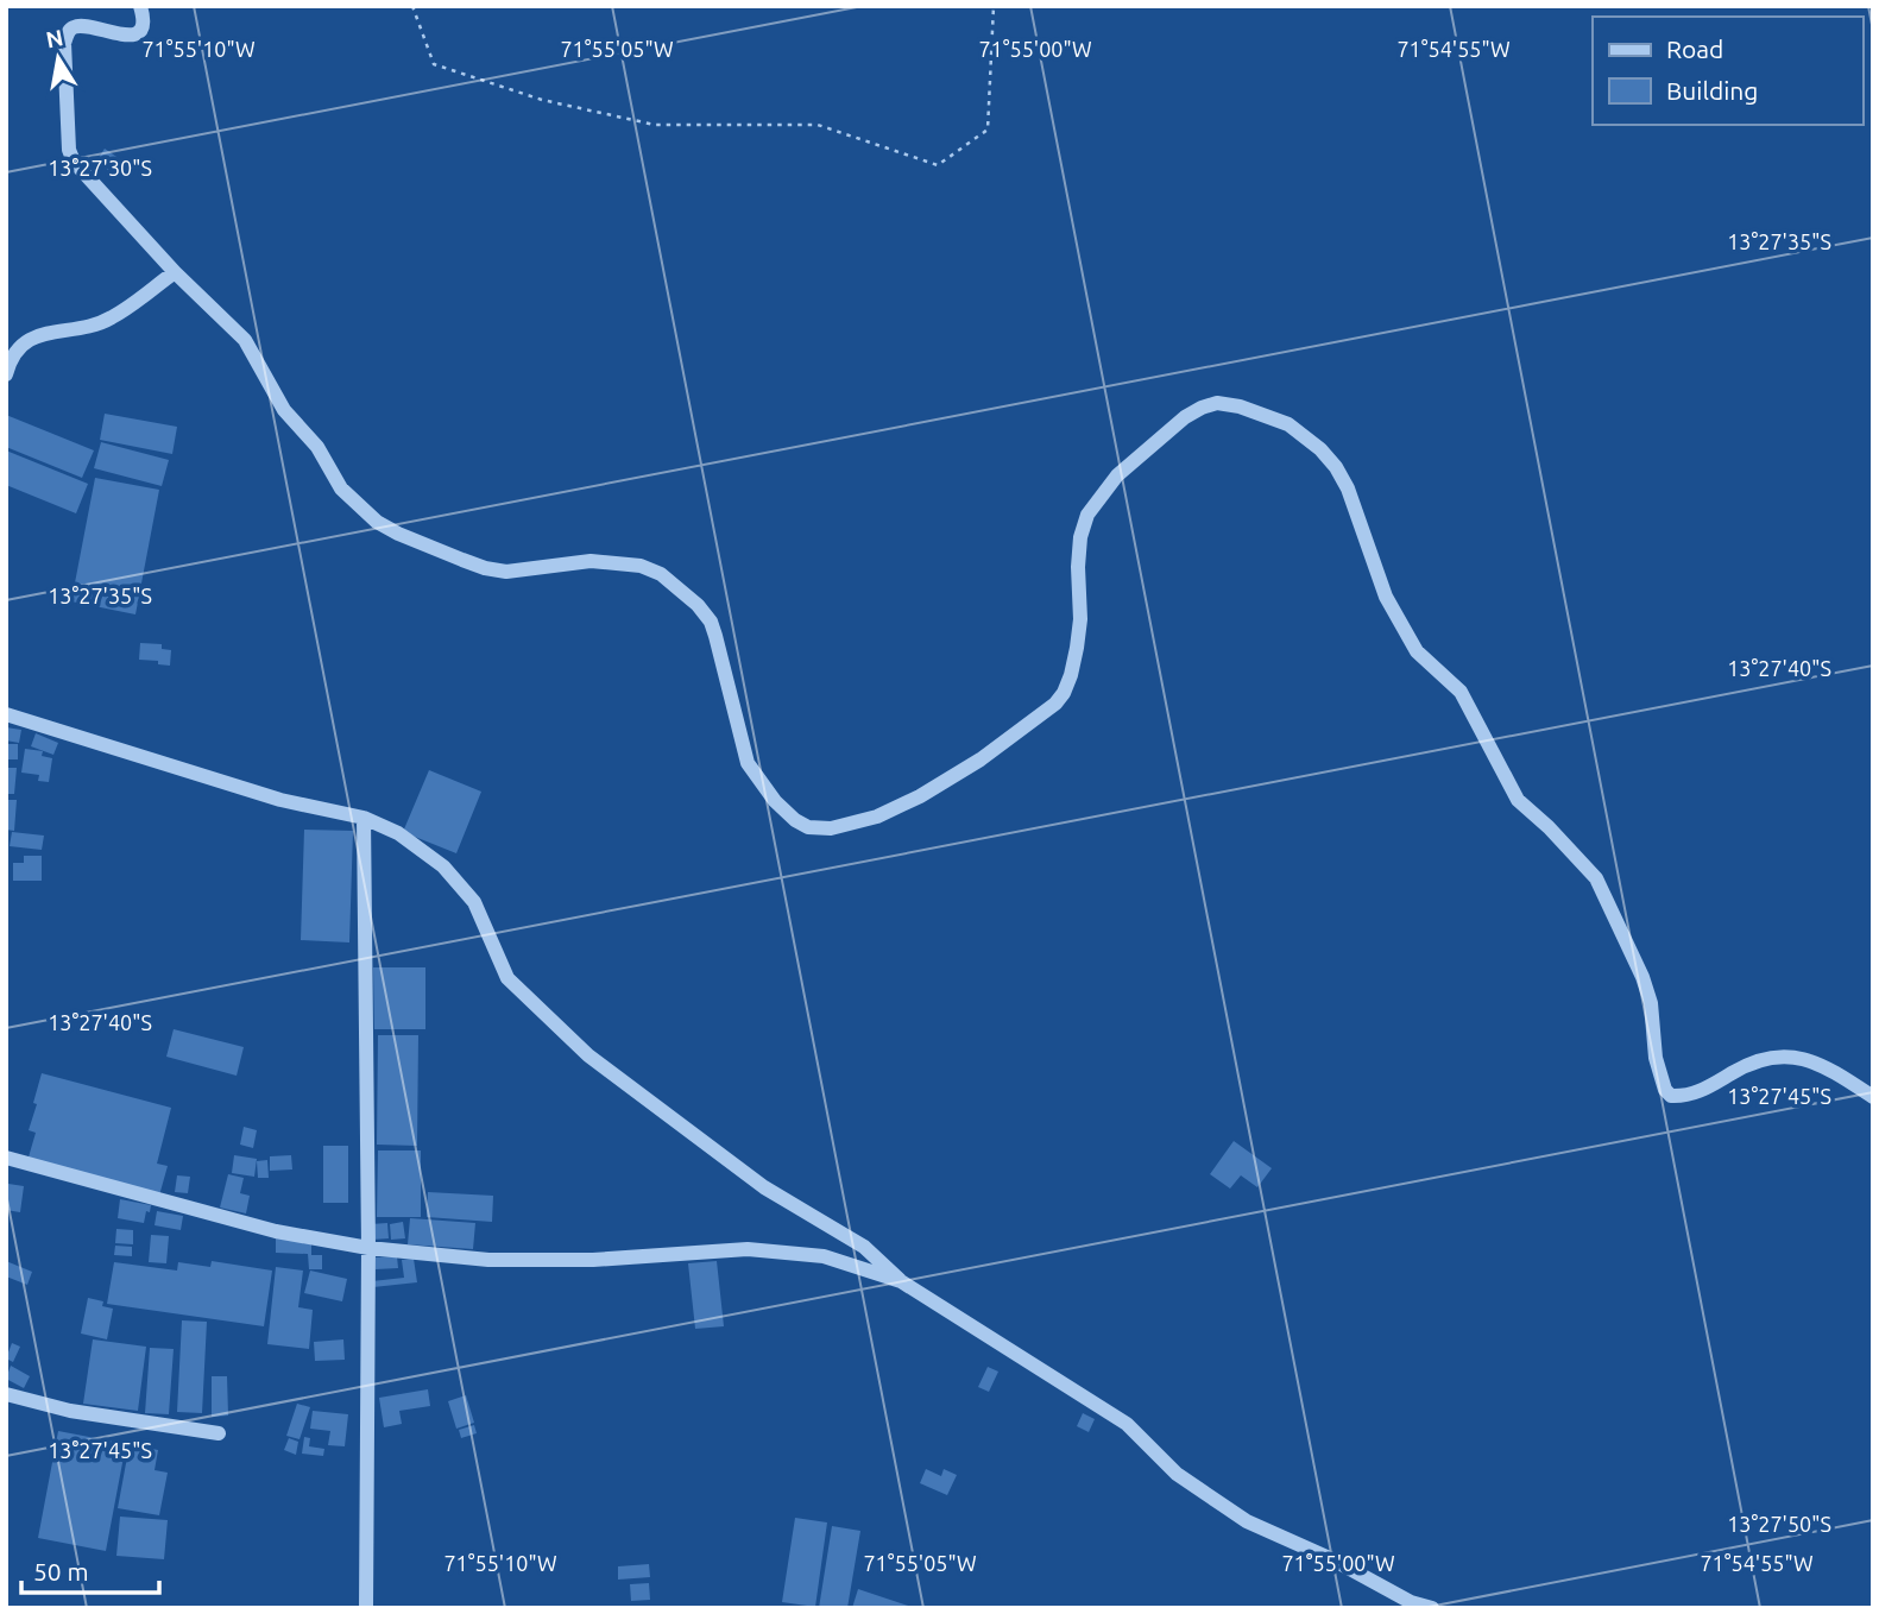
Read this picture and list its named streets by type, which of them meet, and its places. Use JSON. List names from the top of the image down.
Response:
{
  "legend": ["Road", "Building"],
  "scale_bar": "50 m",
  "north": "top",
  "coordinates": [
    "71°55'10\"W",
    "71°55'05\"W",
    "71°55'00\"W",
    "71°54'55\"W",
    "13°27'30\"S",
    "13°27'35\"S",
    "13°27'40\"S",
    "13°27'45\"S",
    "13°27'50\"S"
  ]
}
